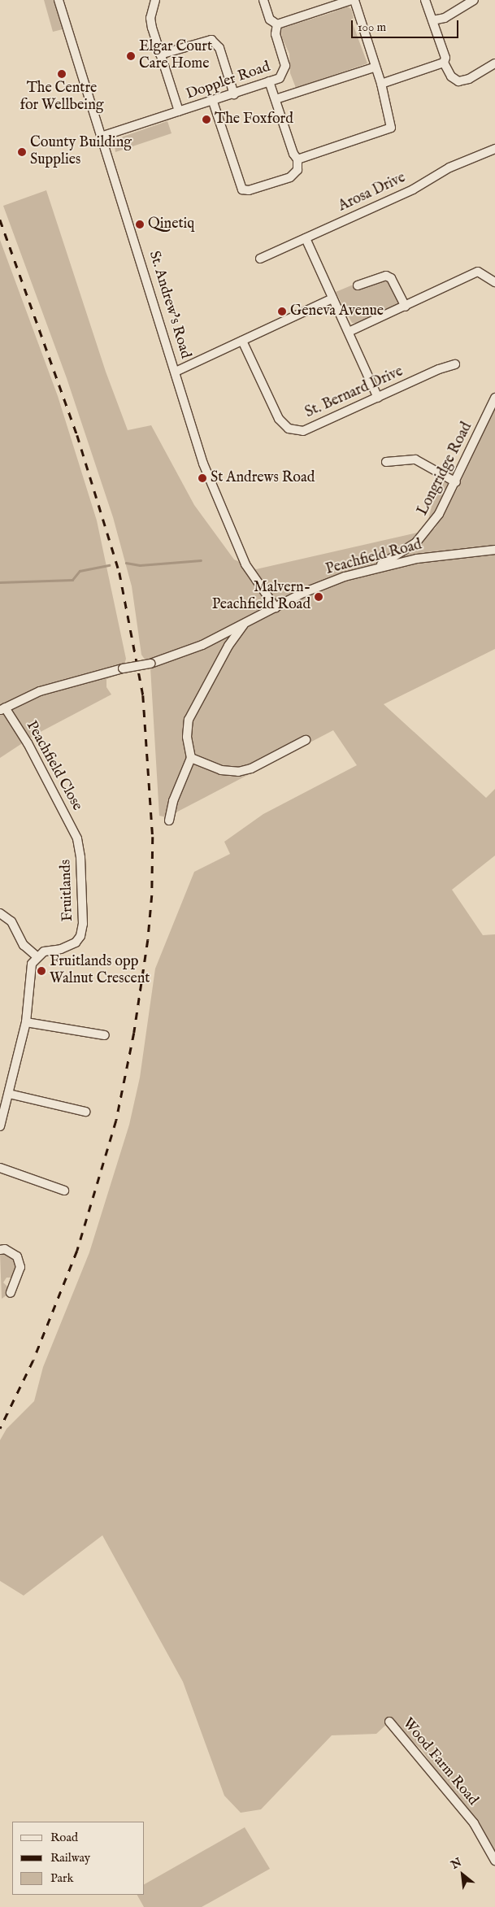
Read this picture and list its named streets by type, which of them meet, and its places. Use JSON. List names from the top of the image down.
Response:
{
  "streets": {
    "street": [
      "Doppler Road",
      "Arosa Drive",
      "St. Andrew's Road",
      "St. Bernard Drive",
      "Longridge Road",
      "Peachfield Road",
      "Peachfield Close",
      "Fruitlands",
      "Wood Farm Road"
    ]
  },
  "crossings": [
    ["Doppler Road", "St. Andrew's Road"],
    ["St. Andrew's Road", "Peachfield Road"],
    ["Longridge Road", "Peachfield Road"],
    ["Peachfield Road", "Peachfield Close"],
    ["Peachfield Close", "Fruitlands"]
  ],
  "places": [
    "Elgar Court Care Home",
    "The Centre for Wellbeing",
    "The Foxford",
    "County Building Supplies",
    "Qinetiq",
    "Geneva Avenue",
    "St Andrews Road",
    "Malvern- Peachfield Road",
    "Fruitlands opp Walnut Crescent"
  ],
  "legend": ["Road", "Railway", "Park"],
  "scale_bar": "100 m",
  "north": "top left"
}
